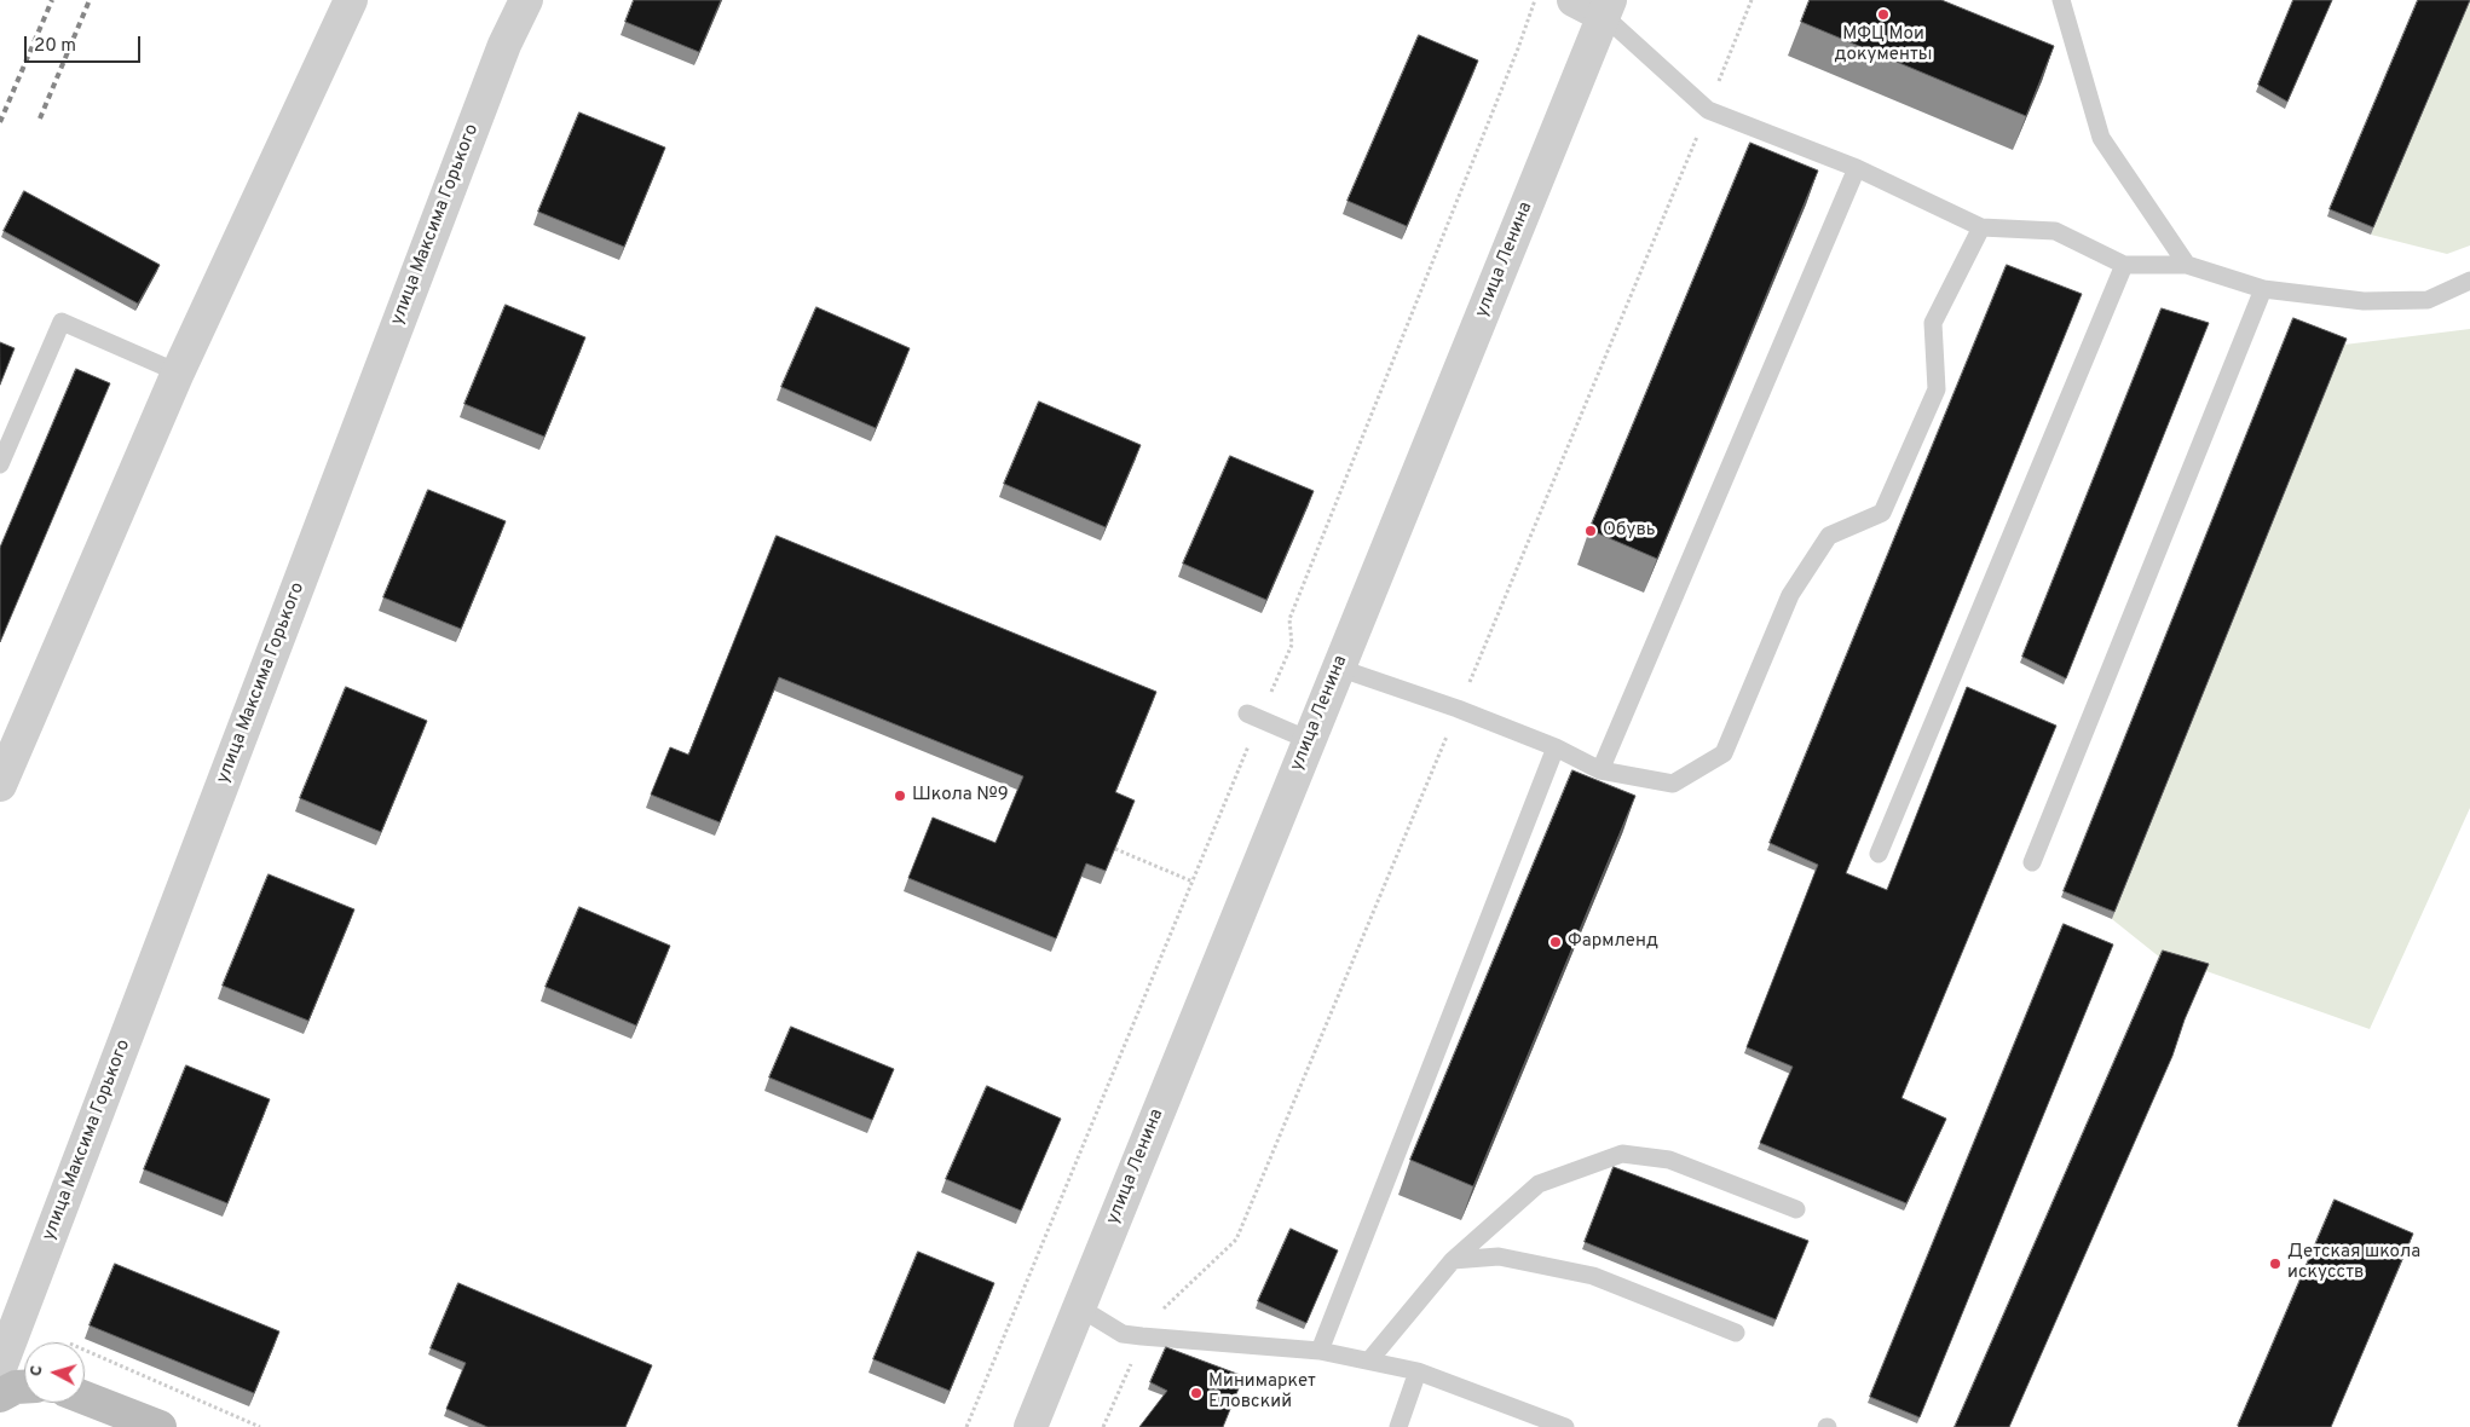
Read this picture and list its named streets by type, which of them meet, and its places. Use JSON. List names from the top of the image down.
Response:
{
  "streets": {
    "street": ["улица Максима Горького", "улица Ленина"]
  },
  "places": [
    "МФЦ Мои документы",
    "Обувь",
    "Школа №9",
    "Фармленд",
    "Детская школа искусств",
    "Минимаркет Еловский"
  ],
  "scale_bar": "20 m",
  "north": "left"
}
